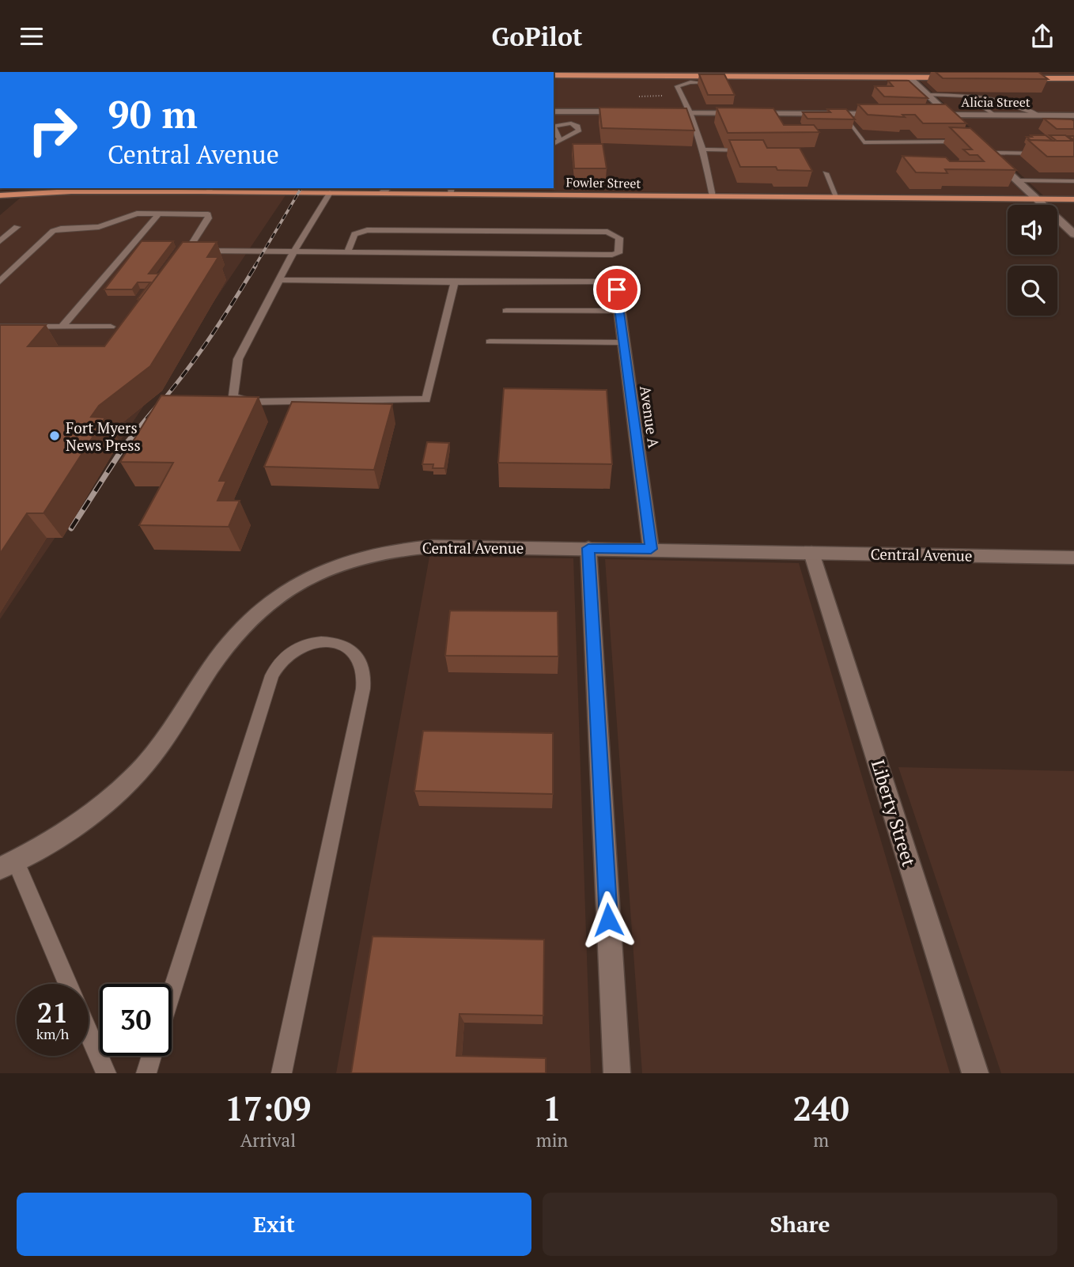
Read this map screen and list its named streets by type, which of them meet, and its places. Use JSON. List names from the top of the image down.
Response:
{
  "streets": {
    "main road": ["Fowler Street"],
    "street": [
      "Alicia Street",
      "Avenue A",
      "Central Avenue",
      "Liberty Street"
    ]
  },
  "crossings": [
    ["Avenue A", "Central Avenue"],
    ["Central Avenue", "Liberty Street"]
  ],
  "places": ["Fort Myers News Press"],
  "page": {
    "header": "GoPilot",
    "turn": ["90 m", "Central Avenue"],
    "speed": "21 km/h",
    "limit": "30",
    "eta": [
      "17:09",
      "Arrival",
      "1",
      "min",
      "240",
      "m"
    ],
    "buttons": ["Exit", "Share"]
  }
}
